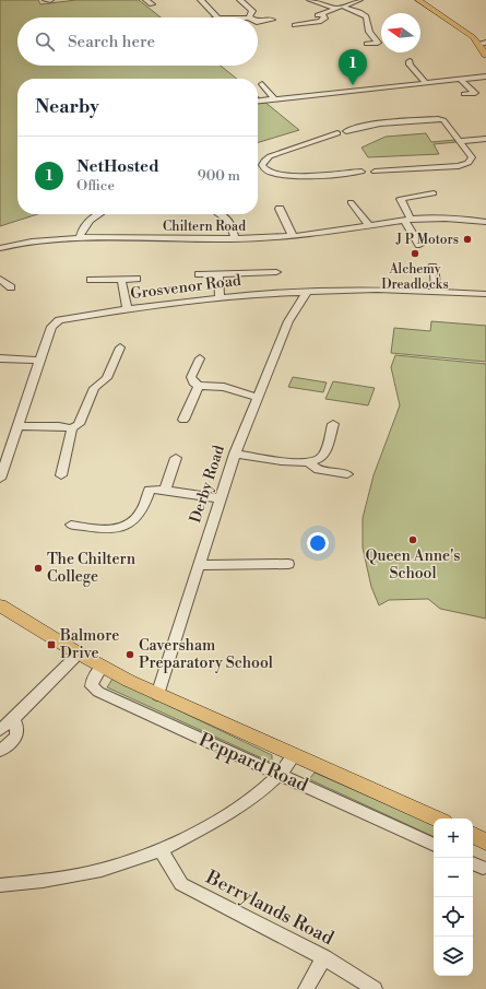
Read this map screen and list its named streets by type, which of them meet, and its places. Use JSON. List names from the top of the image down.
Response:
{
  "streets": {
    "main road": ["Peppard Road"],
    "street": [
      "Chiltern Road",
      "Grosvenor Road",
      "Derby Road",
      "Berrylands Road"
    ]
  },
  "crossings": [
    ["Grosvenor Road", "Derby Road"],
    ["Derby Road", "Peppard Road"]
  ],
  "places": {
    "other": [
      "J P Motors",
      "Alchemy Dreadlocks",
      "Queen Anne's School",
      "The Chiltern College",
      "Caversham Preparatory School"
    ],
    "transit": ["Balmore Drive"]
  },
  "north": "left",
  "page": {
    "search": "Search here",
    "pins": "1",
    "heading": "Nearby",
    "list": [
      {
        "mark": "1",
        "name": "NetHosted",
        "note": "Office",
        "value": "900 m"
      }
    ],
    "map_buttons": ["+", "−"]
  }
}
